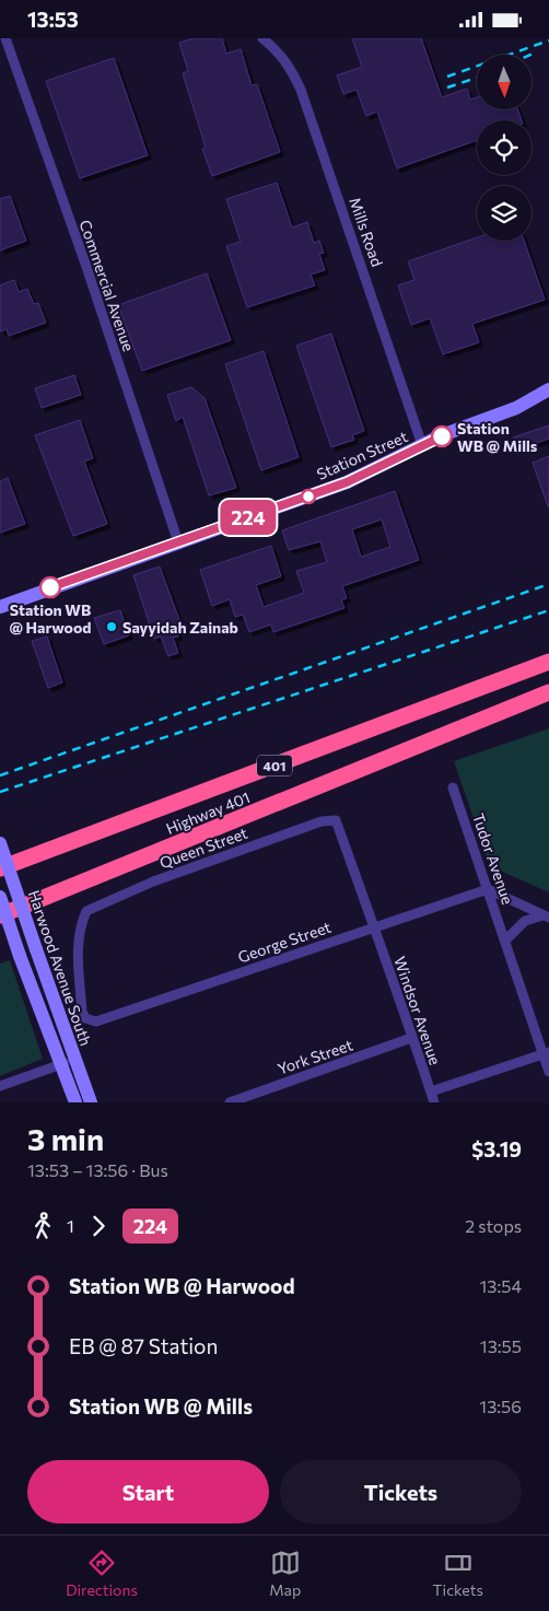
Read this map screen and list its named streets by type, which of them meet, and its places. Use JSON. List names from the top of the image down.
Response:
{
  "streets": {
    "highway": ["401", "Highway 401"],
    "street": [
      "Mills Road",
      "Commercial Avenue",
      "Station Street",
      "Queen Street",
      "Tudor Avenue",
      "George Street",
      "Harwood Avenue South",
      "Windsor Avenue",
      "York Street"
    ]
  },
  "crossings": [
    ["Mills Road", "Station Street"],
    ["Commercial Avenue", "Station Street"],
    ["Queen Street", "George Street"],
    ["Queen Street", "Windsor Avenue"],
    ["Tudor Avenue", "George Street"],
    ["George Street", "Windsor Avenue"],
    ["Windsor Avenue", "York Street"]
  ],
  "places": ["Station WB @ Mills", "Station WB @ Harwood", "Sayyidah Zainab"],
  "lines": ["bus line 224"],
  "north": "bottom",
  "page": {
    "status": "13:53",
    "on_map": "224",
    "heading": ["3 min", "13:53 – 13:56 · Bus", "$3.19"],
    "legs": ["1", "224", "2 stops"],
    "list": [
      {
        "name": "Station WB @ Harwood",
        "value": "13:54"
      },
      {
        "name": "EB @ 87 Station",
        "value": "13:55"
      },
      {
        "name": "Station WB @ Mills",
        "value": "13:56"
      }
    ],
    "buttons": ["Start", "Tickets"],
    "tabs": ["Directions", "Map", "Tickets"]
  }
}
